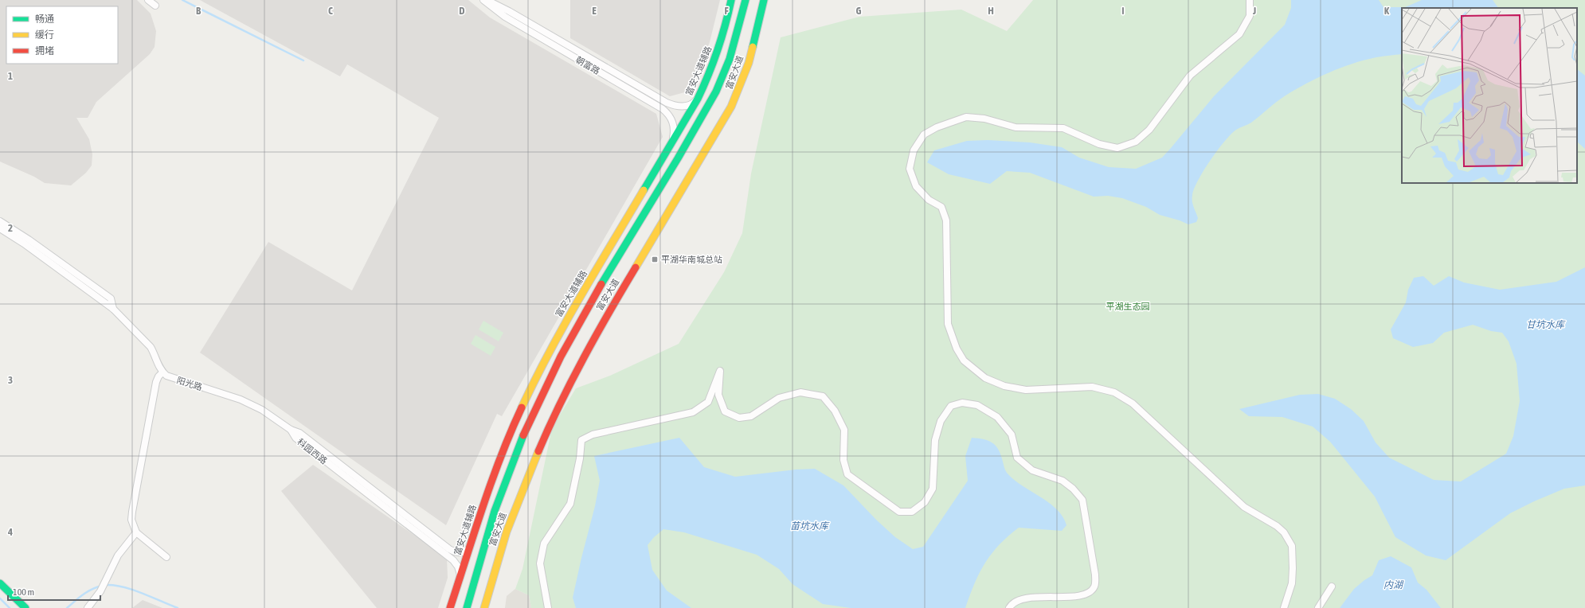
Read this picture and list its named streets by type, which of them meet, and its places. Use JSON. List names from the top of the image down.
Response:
{
  "streets": {
    "main road": ["富安大道辅路", "富安大道"],
    "street": ["朝富路", "阳光路", "科园西路"]
  },
  "crossings": [
    ["朝富路", "富安大道辅路"],
    ["富安大道辅路", "科园西路"],
    ["阳光路", "科园西路"]
  ],
  "water": ["甘坑水库", "苗坑水库", "内湖"],
  "parks": ["平湖生态园"],
  "places": {
    "transit": ["平湖华南城总站"]
  },
  "legend": ["畅通", "缓行", "拥堵"],
  "scale_bar": "100 m",
  "grid": {
    "columns": [
      "B",
      "C",
      "D",
      "E",
      "F",
      "G",
      "H",
      "I",
      "J",
      "K"
    ],
    "rows": [
      "1",
      "2",
      "3",
      "4"
    ]
  }
}
